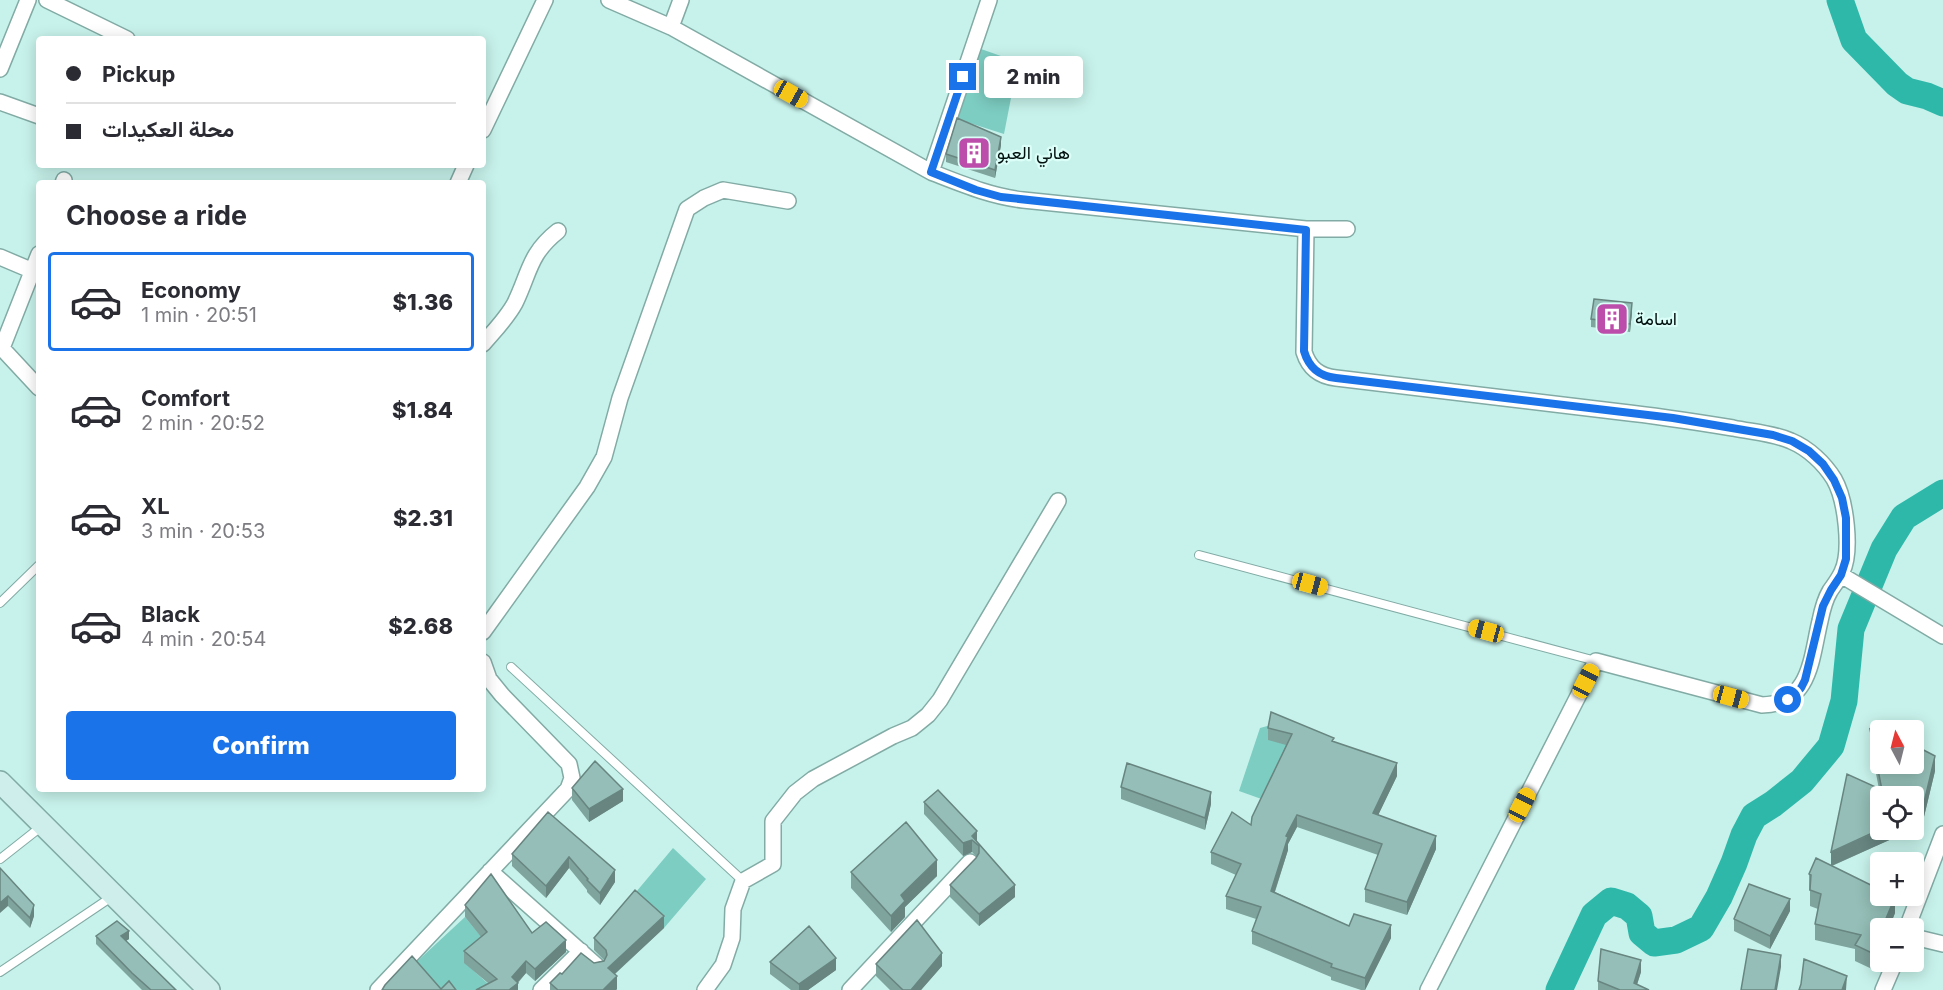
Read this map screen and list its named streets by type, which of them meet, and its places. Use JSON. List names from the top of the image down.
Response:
{
  "places": {
    "building": ["هاني العبو", "اسامة"]
  },
  "north": "top",
  "page": {
    "banner": ["Pickup", "محلة العكيدات"],
    "bubble": "2 min",
    "heading": "Choose a ride",
    "list": [
      {
        "name": "Economy",
        "note": "1 min · 20:51",
        "value": "$1.36"
      },
      {
        "name": "Comfort",
        "note": "2 min · 20:52",
        "value": "$1.84"
      },
      {
        "name": "XL",
        "note": "3 min · 20:53",
        "value": "$2.31"
      },
      {
        "name": "Black",
        "note": "4 min · 20:54",
        "value": "$2.68"
      }
    ],
    "buttons": "Confirm",
    "map_buttons": ["+", "−"]
  }
}
